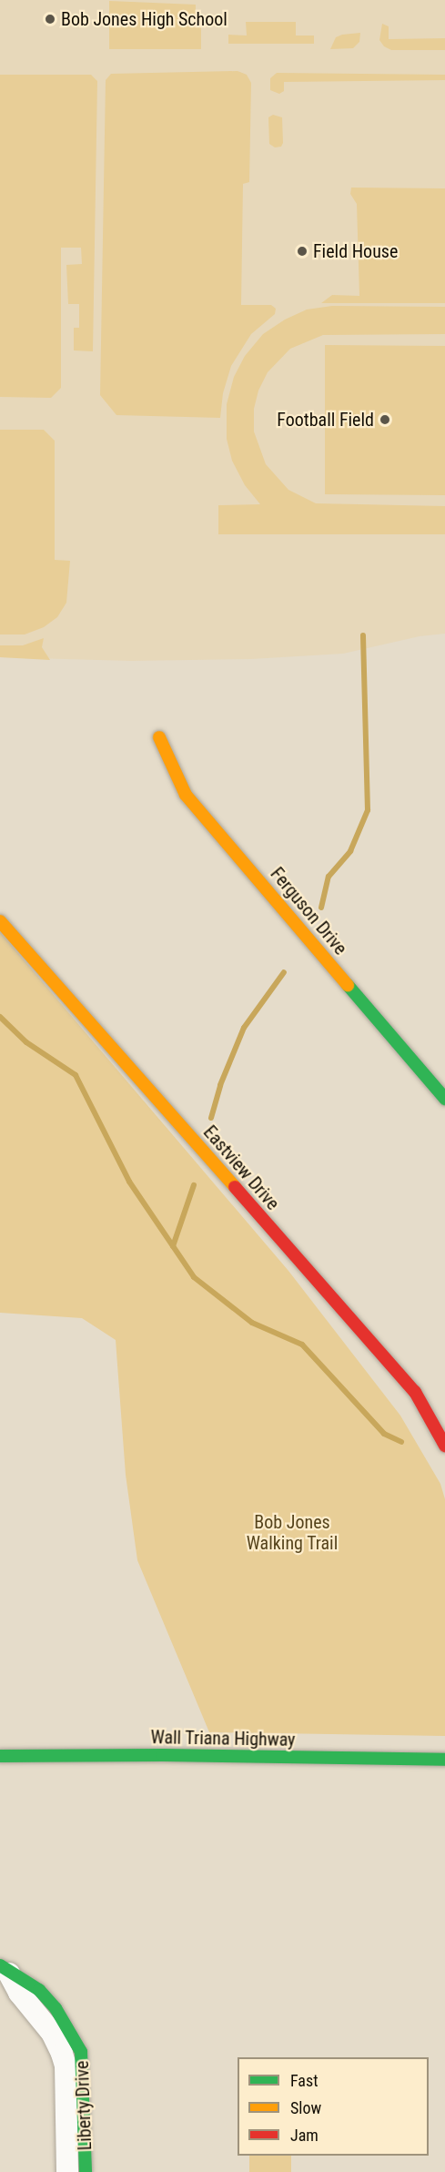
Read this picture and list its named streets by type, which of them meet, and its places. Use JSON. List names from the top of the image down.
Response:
{
  "streets": {
    "street": [
      "Ferguson Drive",
      "Eastview Drive",
      "Wall Triana Highway",
      "Liberty Drive"
    ]
  },
  "parks": ["Bob Jones Walking Trail"],
  "places": ["Bob Jones High School", "Field House", "Football Field"],
  "legend": ["Fast", "Slow", "Jam"]
}
